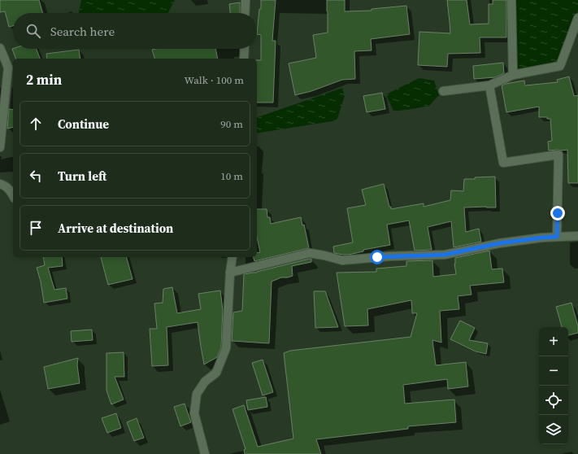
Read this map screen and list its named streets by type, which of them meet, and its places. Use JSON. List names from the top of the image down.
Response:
{
  "page": {
    "search": "Search here",
    "heading": ["2 min", "Walk · 100 m"],
    "list": [
      ["Continue", "90 m"],
      ["Turn left", "10 m"],
      "Arrive at destination"
    ],
    "map_buttons": ["+", "−"]
  }
}
